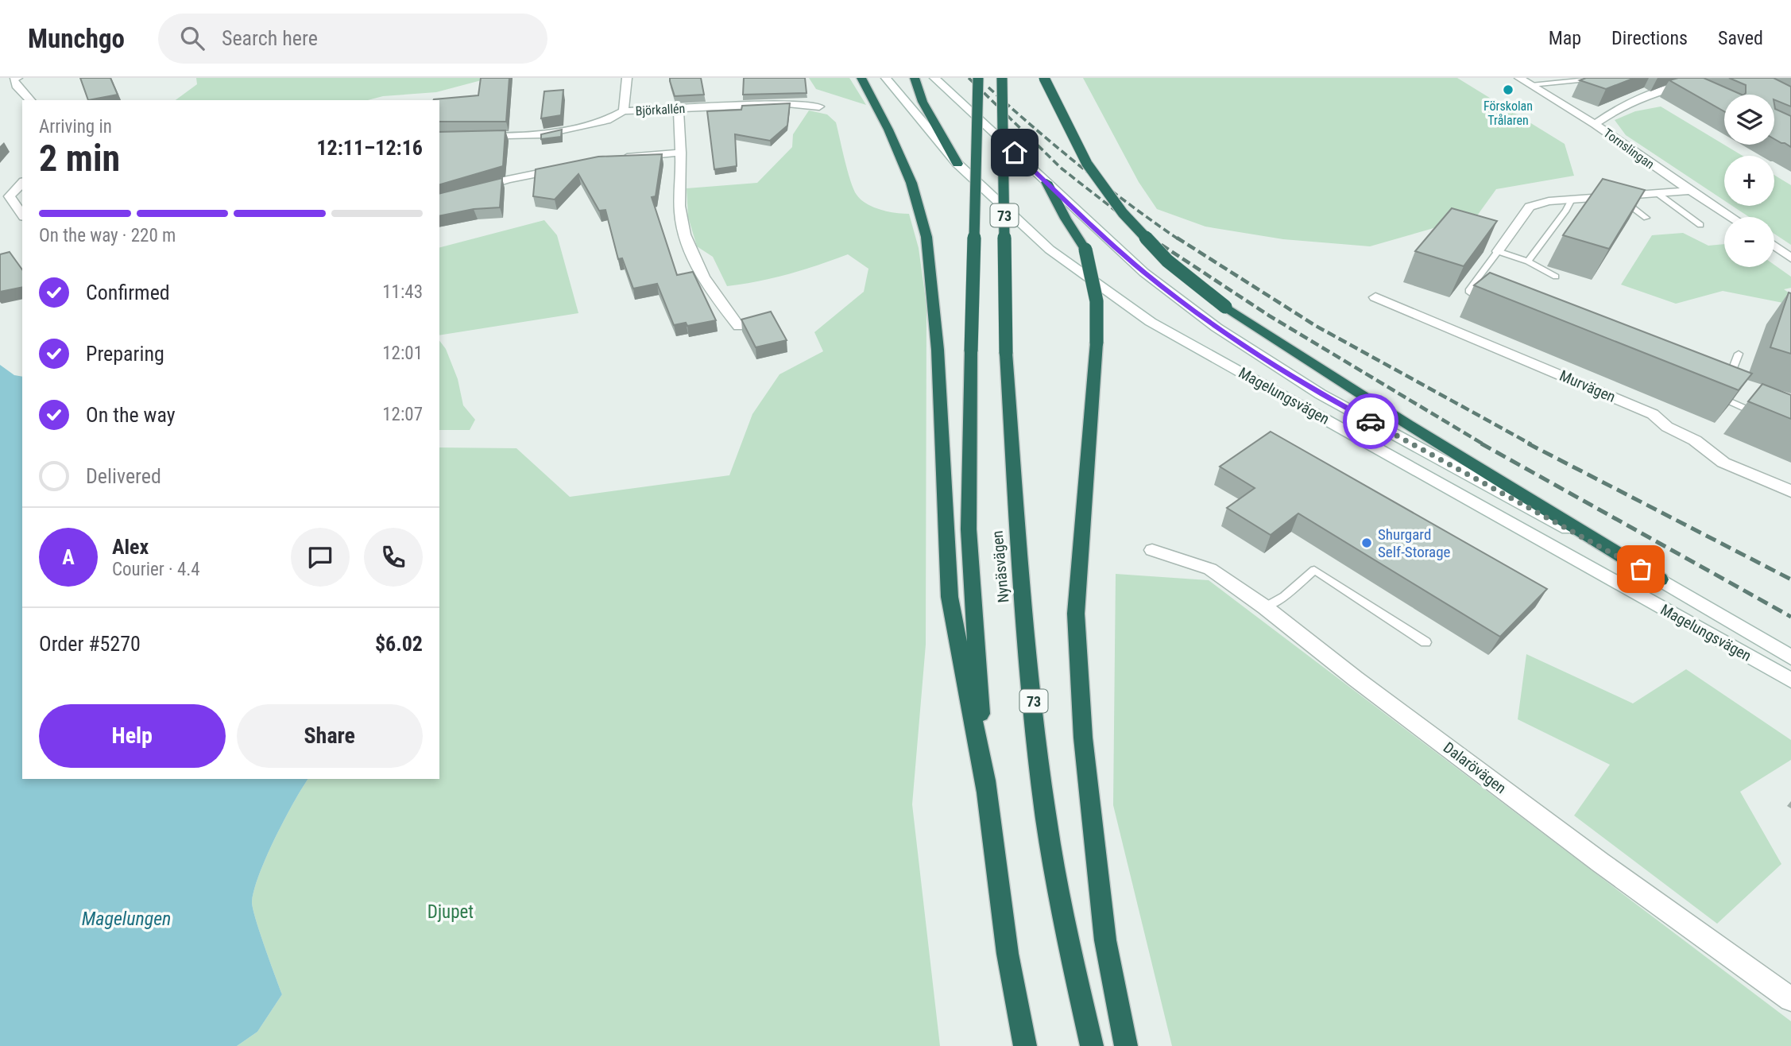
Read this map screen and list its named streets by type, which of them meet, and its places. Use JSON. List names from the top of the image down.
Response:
{
  "streets": {
    "highway": ["73", "Nynäsvägen"],
    "street": [
      "Björkallén",
      "Tornslingan",
      "Murvägen",
      "Magelungsvägen",
      "Dalarövägen"
    ]
  },
  "water": ["Magelungen"],
  "parks": ["Djupet"],
  "places": ["Förskolan Trålaren", "Shurgard Self-Storage"],
  "page": {
    "header": "Munchgo",
    "search": "Search here",
    "nav": ["Map", "Directions", "Saved"],
    "map_buttons": ["+", "−"],
    "heading": ["2 min", "Arriving in", "12:11–12:16"],
    "panel": [
      "Alex",
      "Courier · 4.4",
      "Order #5270",
      "$6.02"
    ],
    "bar": "On the way · 220 m",
    "list": [
      ["Confirmed", "11:43"],
      ["Preparing", "12:01"],
      ["On the way", "12:07"],
      "Delivered"
    ],
    "round": "A",
    "buttons": ["Help", "Share"]
  }
}
